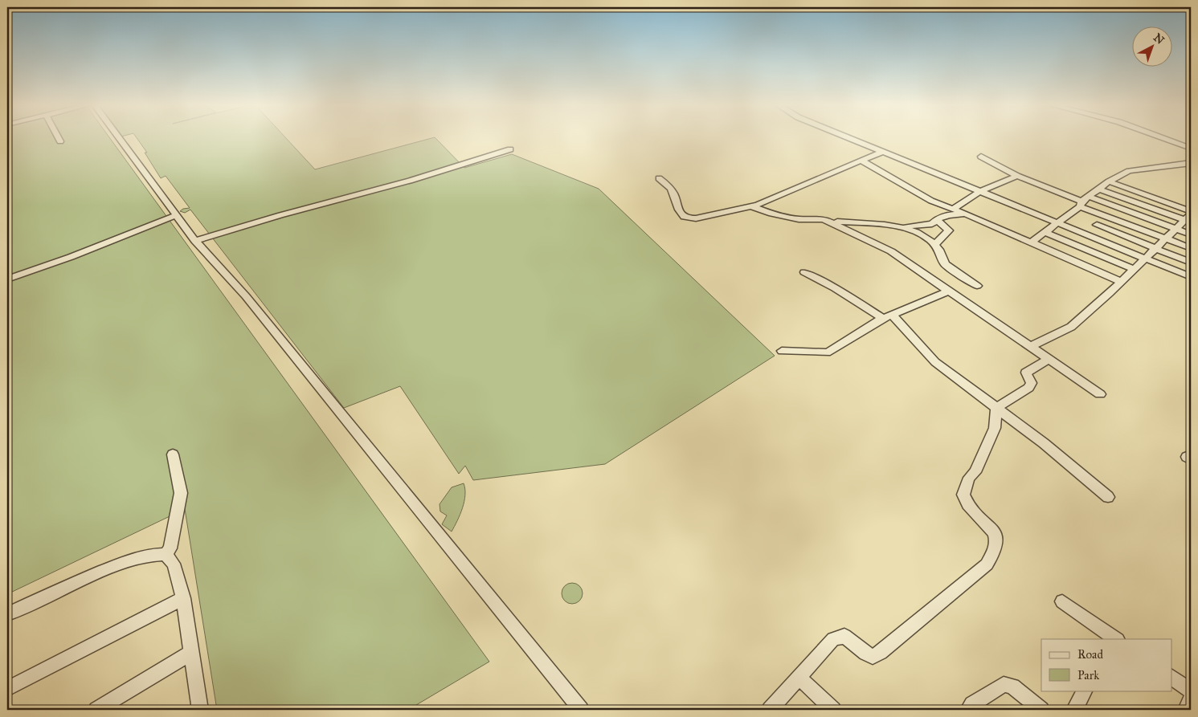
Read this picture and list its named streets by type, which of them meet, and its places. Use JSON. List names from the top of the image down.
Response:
{
  "legend": ["Road", "Park"],
  "north": "top right"
}
